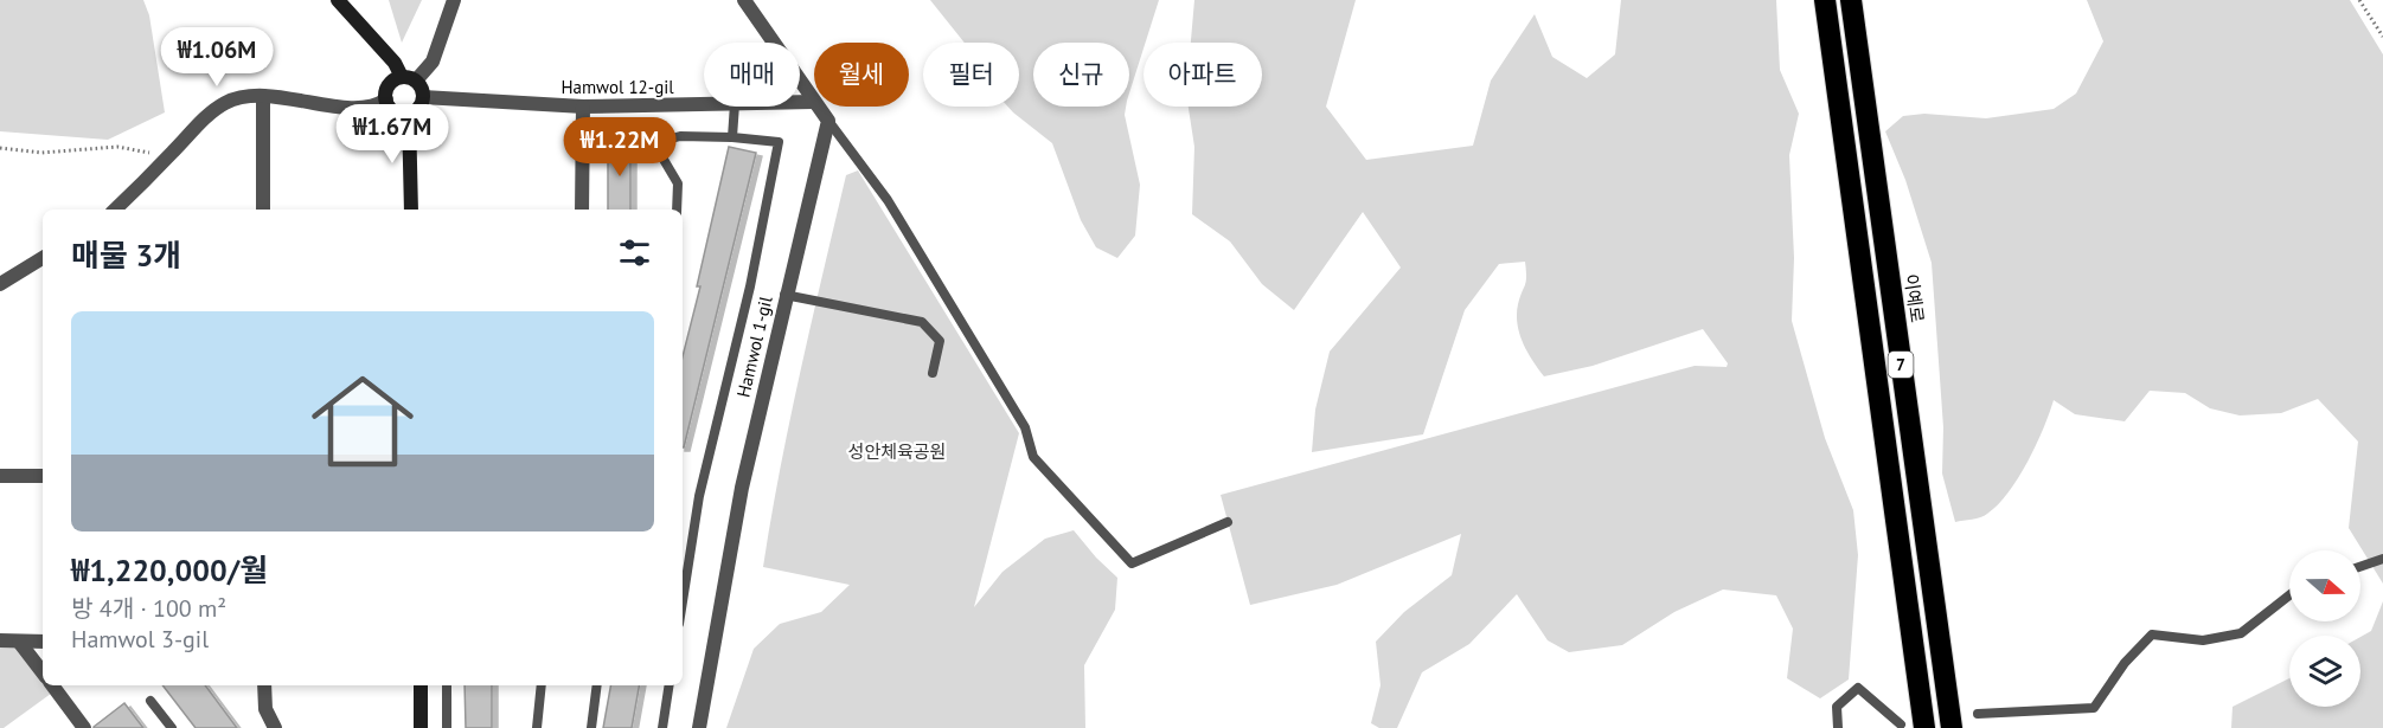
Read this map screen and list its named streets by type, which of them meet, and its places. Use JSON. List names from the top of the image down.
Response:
{
  "streets": {
    "highway": ["이예로", "7"],
    "street": ["Hamwol 12-gil", "Hamwol 1-gil"]
  },
  "parks": ["성안체육공원"],
  "north": "right",
  "page": {
    "price": ["₩1.06M", "₩1.67M", "₩1.22M"],
    "chip": [
      "매매",
      "월세",
      "필터",
      "신규",
      "아파트"
    ],
    "heading": "매물 3개",
    "list": [
      {
        "name": "₩1,220,000/월",
        "note": "방 4개 · 100 m² · Hamwol 3-gil"
      }
    ]
  }
}
